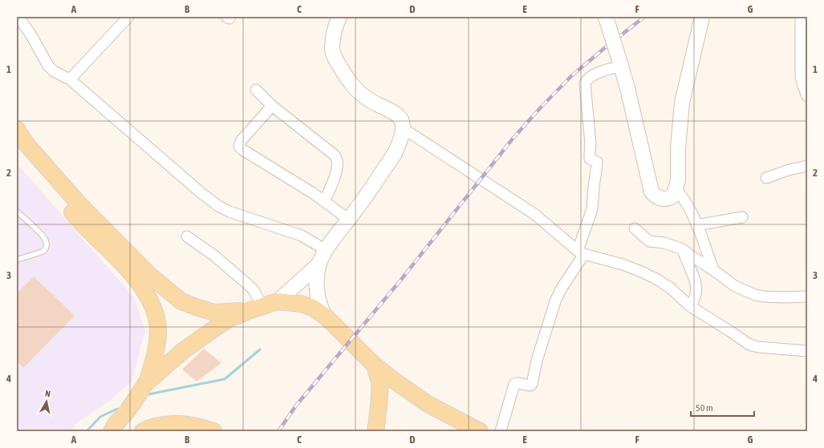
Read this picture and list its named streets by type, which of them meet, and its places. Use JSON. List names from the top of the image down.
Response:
{
  "scale_bar": "50 m",
  "north": "top",
  "grid": {
    "columns": [
      "A",
      "B",
      "C",
      "D",
      "E",
      "F",
      "G"
    ],
    "rows": [
      "1",
      "2",
      "3",
      "4"
    ]
  }
}
